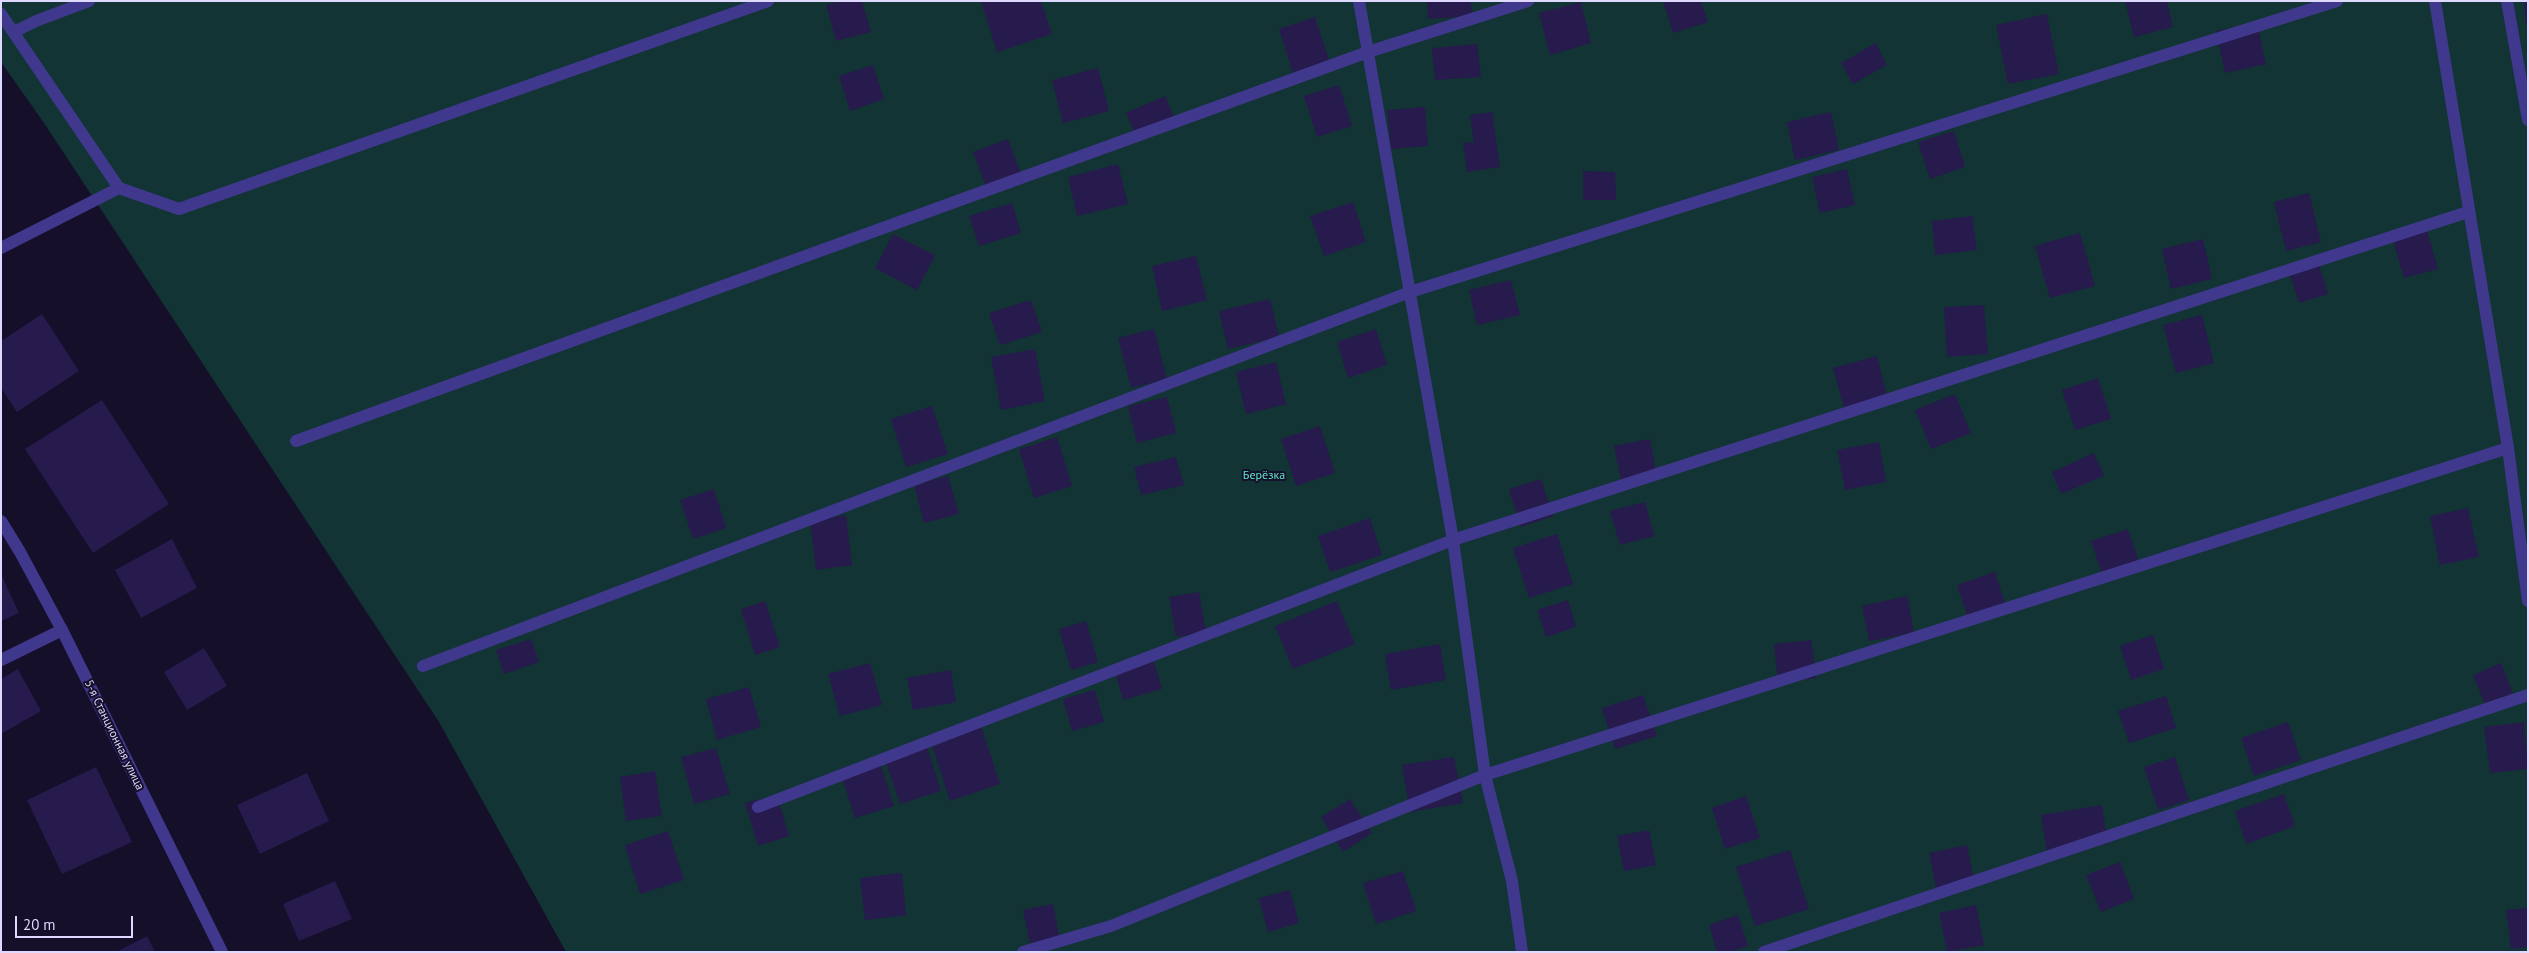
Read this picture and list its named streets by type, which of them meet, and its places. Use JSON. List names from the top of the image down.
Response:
{
  "streets": {
    "street": ["5-я Станционная улица"]
  },
  "parks": ["Берёзка"],
  "scale_bar": "20 m"
}
